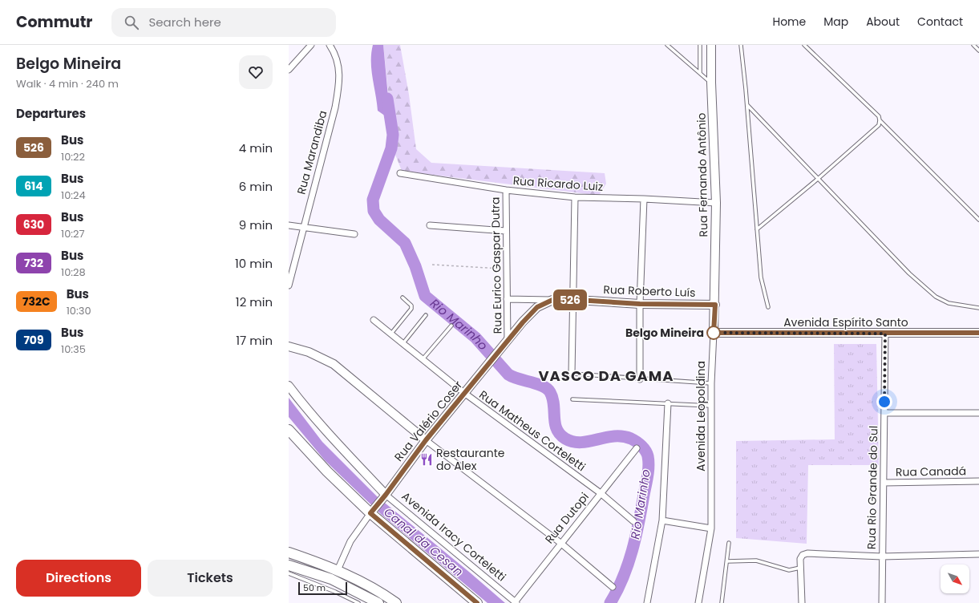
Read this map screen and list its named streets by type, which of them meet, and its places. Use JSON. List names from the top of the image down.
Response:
{
  "streets": {
    "street": [
      "Rua Marandiba",
      "Rua Fernando Antônio",
      "Rua Ricardo Luiz",
      "Rua Eurico Gaspar Dutra",
      "Rua Roberto Luís",
      "Avenida Espírito Santo",
      "Avenida Leopoldina",
      "Rua Valério Coser",
      "Rua Matheus Corteletti",
      "Rua Canadá",
      "Rua Rio Grande do Sul",
      "Rua Dutopi",
      "Avenida Iracy Corteletti"
    ]
  },
  "crossings": [
    ["Rua Fernando Antônio", "Rua Ricardo Luiz"],
    ["Rua Fernando Antônio", "Rua Roberto Luís"],
    ["Rua Fernando Antônio", "Avenida Leopoldina"],
    ["Rua Ricardo Luiz", "Rua Eurico Gaspar Dutra"],
    ["Rua Eurico Gaspar Dutra", "Rua Roberto Luís"],
    ["Rua Eurico Gaspar Dutra", "Rua Valério Coser"],
    ["Rua Roberto Luís", "Avenida Leopoldina"],
    ["Rua Roberto Luís", "Rua Valério Coser"],
    ["Avenida Espírito Santo", "Avenida Leopoldina"],
    ["Avenida Espírito Santo", "Rua Rio Grande do Sul"],
    ["Rua Valério Coser", "Rua Matheus Corteletti"],
    ["Rua Valério Coser", "Avenida Iracy Corteletti"],
    ["Rua Matheus Corteletti", "Rua Dutopi"],
    ["Rua Canadá", "Rua Rio Grande do Sul"],
    ["Rua Dutopi", "Avenida Iracy Corteletti"]
  ],
  "districts": ["VASCO DA GAMA"],
  "water": ["Rio Marinho", "Canal da Cesan"],
  "places": {
    "other": ["Belgo Mineira"],
    "restaurant": ["Restaurante do Alex"]
  },
  "lines": ["bus line 526"],
  "scale_bar": "50 m",
  "north": "bottom right",
  "page": {
    "header": "Commutr",
    "search": "Search here",
    "nav": [
      "Home",
      "Map",
      "About",
      "Contact"
    ],
    "heading": [
      ["Belgo Mineira", "Walk · 4 min · 240 m"],
      "Departures"
    ],
    "on_map": "526",
    "list": [
      {
        "mark": "526",
        "name": "Bus",
        "note": "10:22",
        "value": "4 min"
      },
      {
        "mark": "614",
        "name": "Bus",
        "note": "10:24",
        "value": "6 min"
      },
      {
        "mark": "630",
        "name": "Bus",
        "note": "10:27",
        "value": "9 min"
      },
      {
        "mark": "732",
        "name": "Bus",
        "note": "10:28",
        "value": "10 min"
      },
      {
        "mark": "732C",
        "name": "Bus",
        "note": "10:30",
        "value": "12 min"
      },
      {
        "mark": "709",
        "name": "Bus",
        "note": "10:35",
        "value": "17 min"
      }
    ],
    "buttons": ["Directions", "Tickets"],
    "scale": "50 m"
  }
}
